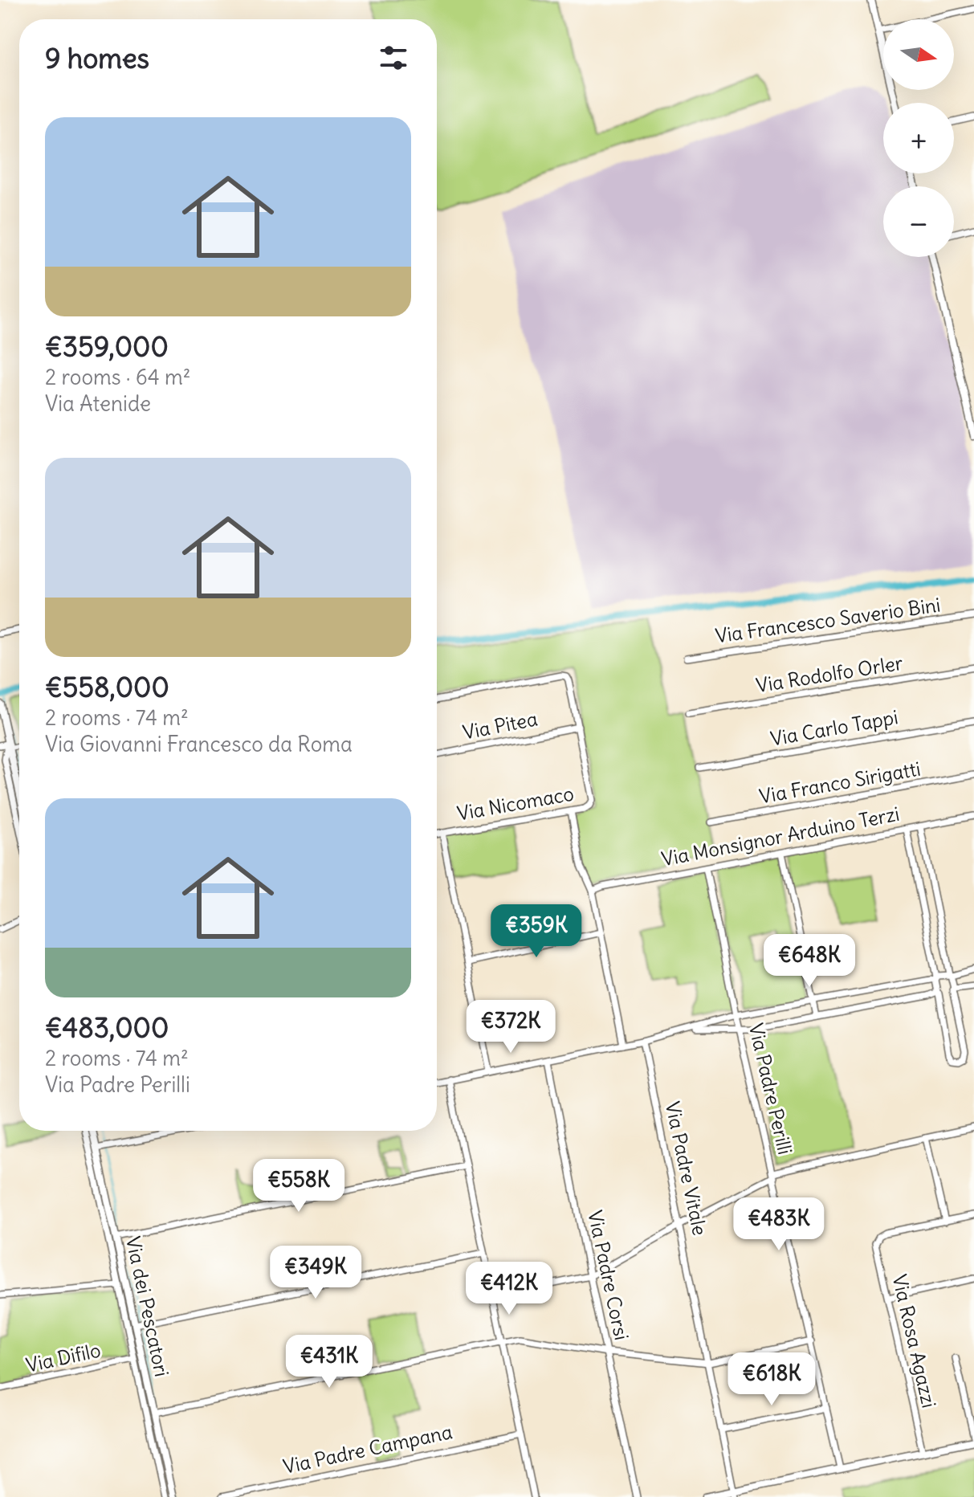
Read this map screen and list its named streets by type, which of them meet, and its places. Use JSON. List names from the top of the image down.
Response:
{
  "streets": {
    "street": [
      "Via Francesco Saverio Bini",
      "Via Rodolfo Orler",
      "Via Pitea",
      "Via Carlo Tappi",
      "Via Franco Sirigatti",
      "Via Nicomaco",
      "Via Monsignor Arduino Terzi",
      "Via Padre Perilli",
      "Via Padre Vitale",
      "Via Padre Corsi",
      "Via dei Pescatori",
      "Via Rosa Agazzi",
      "Via Difilo",
      "Via Padre Campana"
    ]
  },
  "crossings": [
    ["Via Pitea", "Via Nicomaco"],
    ["Via Monsignor Arduino Terzi", "Via Padre Perilli"],
    ["Via dei Pescatori", "Via Difilo"]
  ],
  "north": "right",
  "page": {
    "map_buttons": ["+", "−"],
    "heading": "9 homes",
    "list": [
      {
        "name": "€359,000",
        "note": "2 rooms · 64 m² · Via Atenide"
      },
      {
        "name": "€558,000",
        "note": "2 rooms · 74 m² · Via Giovanni Francesco da Roma"
      },
      {
        "name": "€483,000",
        "note": "2 rooms · 74 m² · Via Padre Perilli"
      }
    ],
    "price": [
      "€359K",
      "€648K",
      "€372K",
      "€558K",
      "€483K",
      "€349K",
      "€412K",
      "€431K",
      "€618K"
    ]
  }
}
